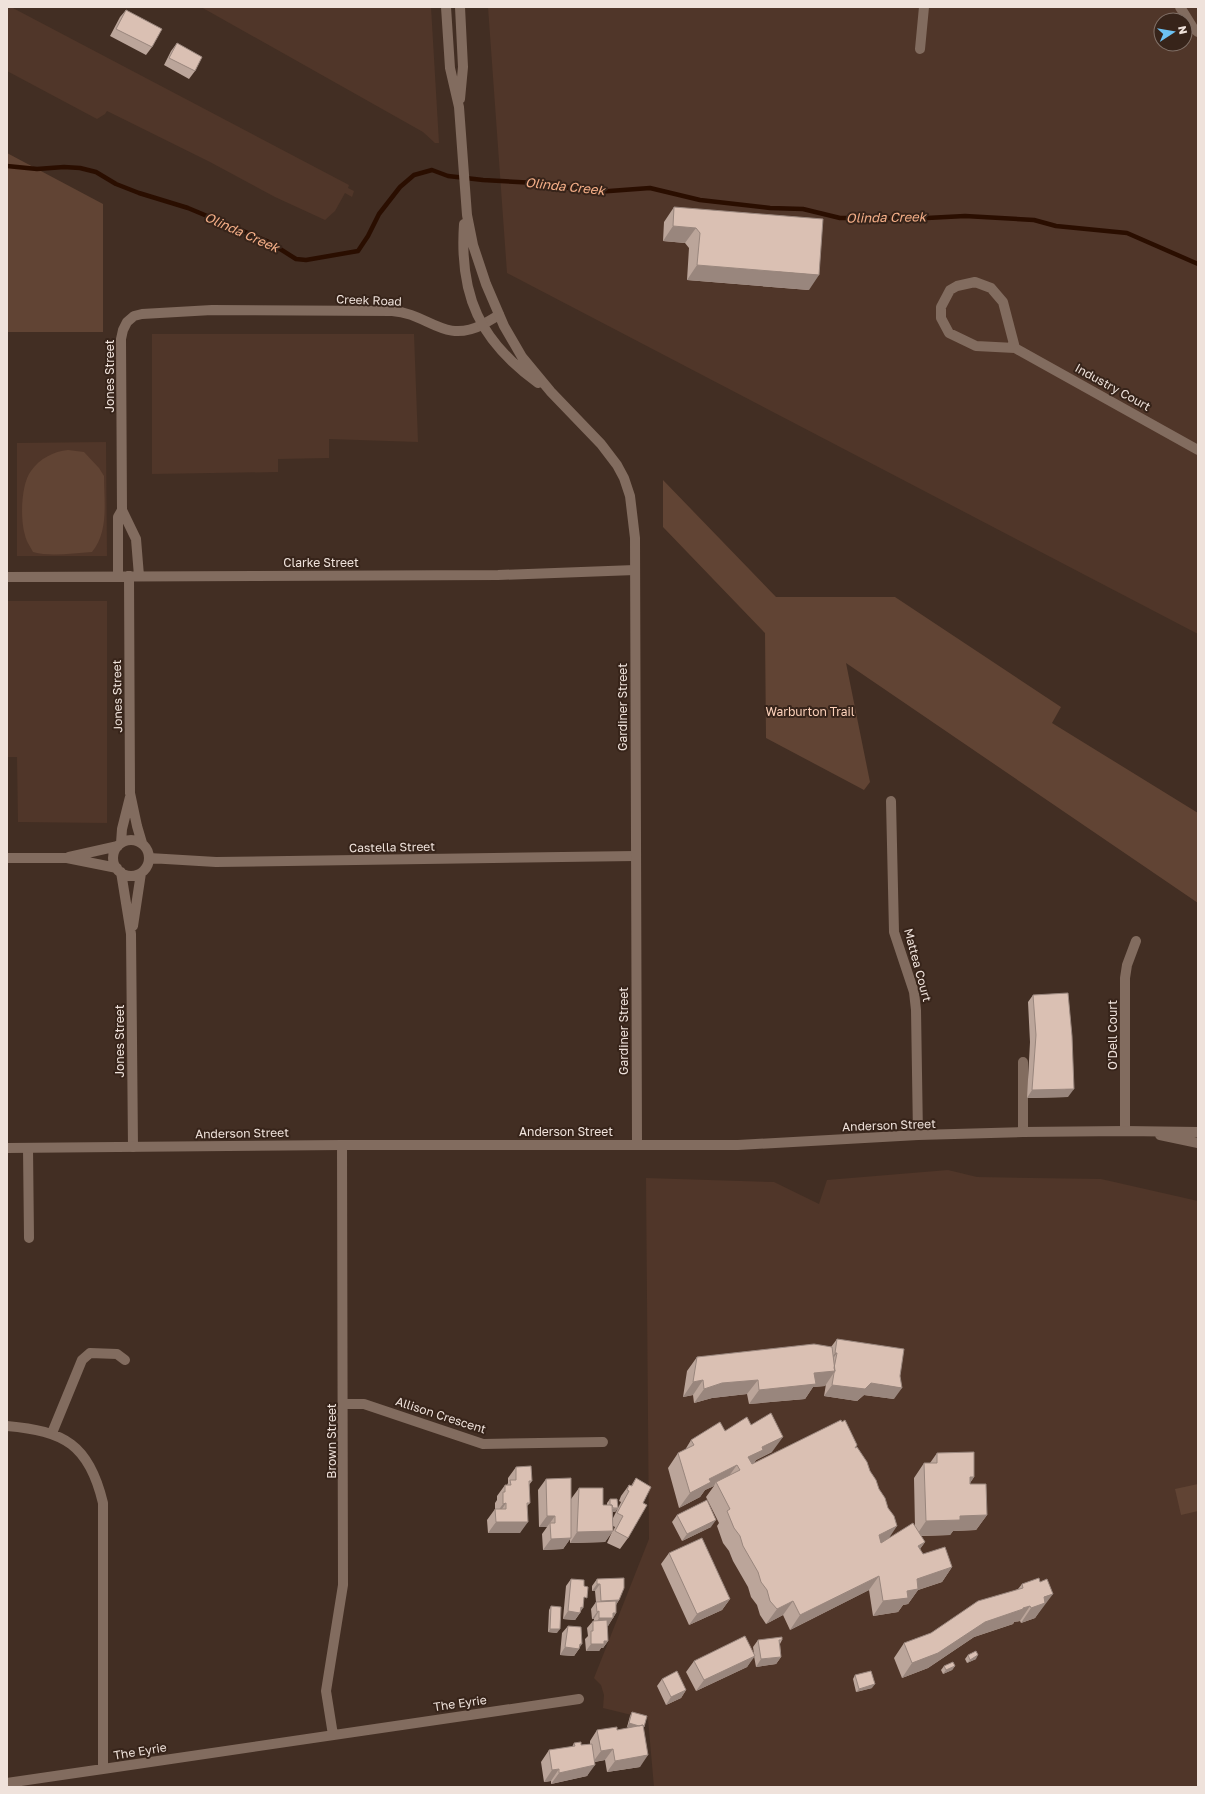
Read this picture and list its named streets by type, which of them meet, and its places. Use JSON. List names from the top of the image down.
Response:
{
  "streets": {
    "street": [
      "Creek Road",
      "Jones Street",
      "Industry Court",
      "Clarke Street",
      "Gardiner Street",
      "Castella Street",
      "Mattea Court",
      "O'Dell Court",
      "Anderson Street",
      "Allison Crescent",
      "Brown Street",
      "The Eyrie"
    ]
  },
  "crossings": [
    ["Creek Road", "Jones Street"],
    ["Creek Road", "Gardiner Street"],
    ["Jones Street", "Clarke Street"],
    ["Jones Street", "Castella Street"],
    ["Jones Street", "Anderson Street"],
    ["Clarke Street", "Gardiner Street"],
    ["Gardiner Street", "Castella Street"],
    ["Gardiner Street", "Anderson Street"],
    ["Mattea Court", "Anderson Street"],
    ["O'Dell Court", "Anderson Street"],
    ["Anderson Street", "Brown Street"],
    ["Allison Crescent", "Brown Street"],
    ["Brown Street", "The Eyrie"]
  ],
  "water": ["Olinda Creek"],
  "parks": ["Warburton Trail"],
  "north": "right"
}
